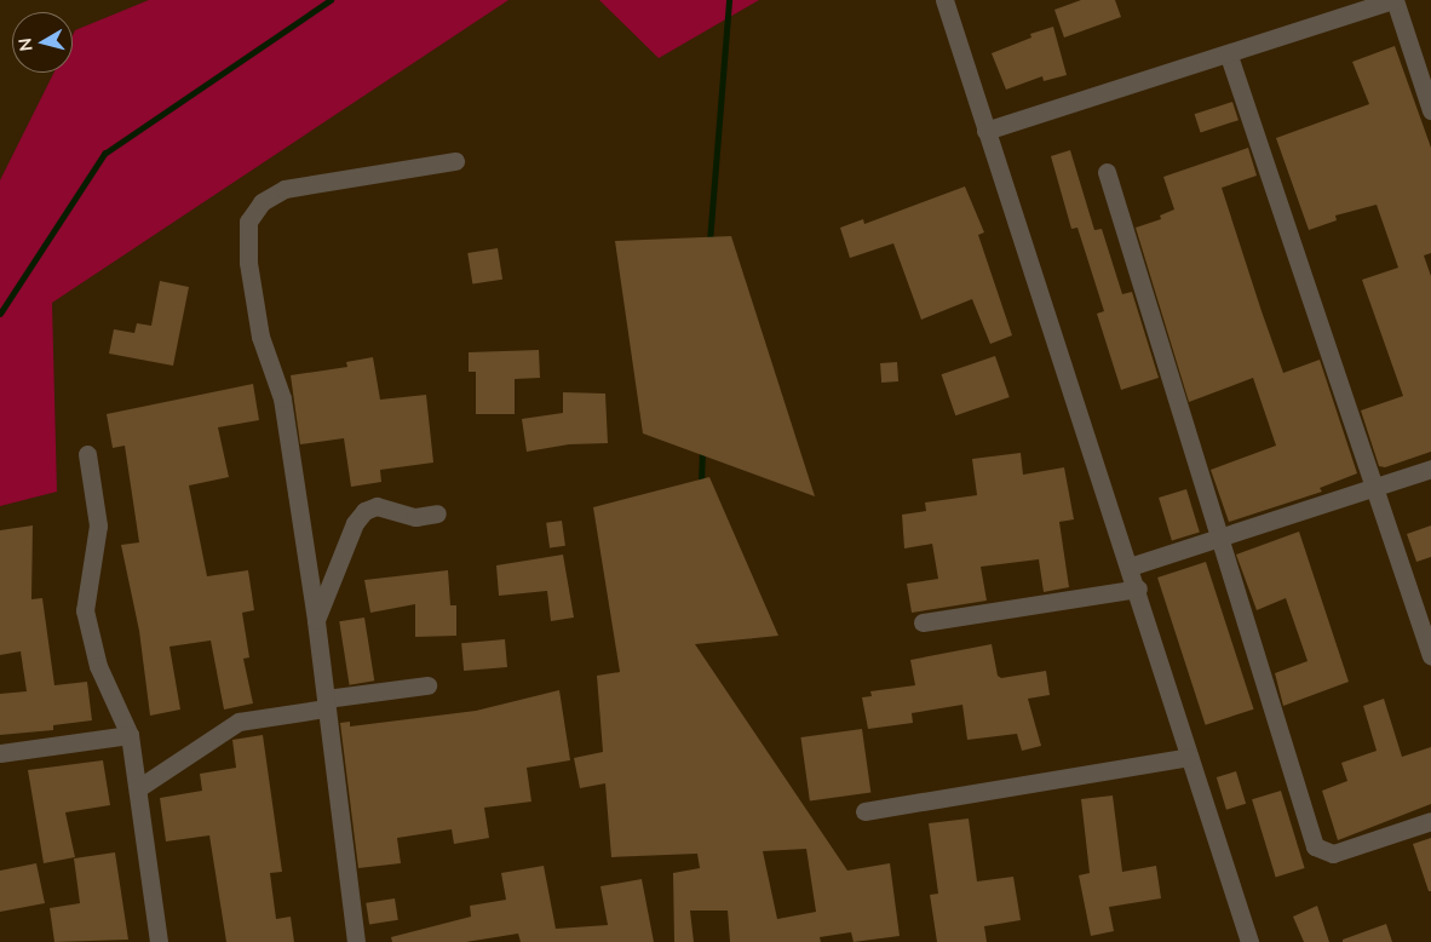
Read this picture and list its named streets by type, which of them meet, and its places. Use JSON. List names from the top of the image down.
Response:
{
  "north": "left"
}
